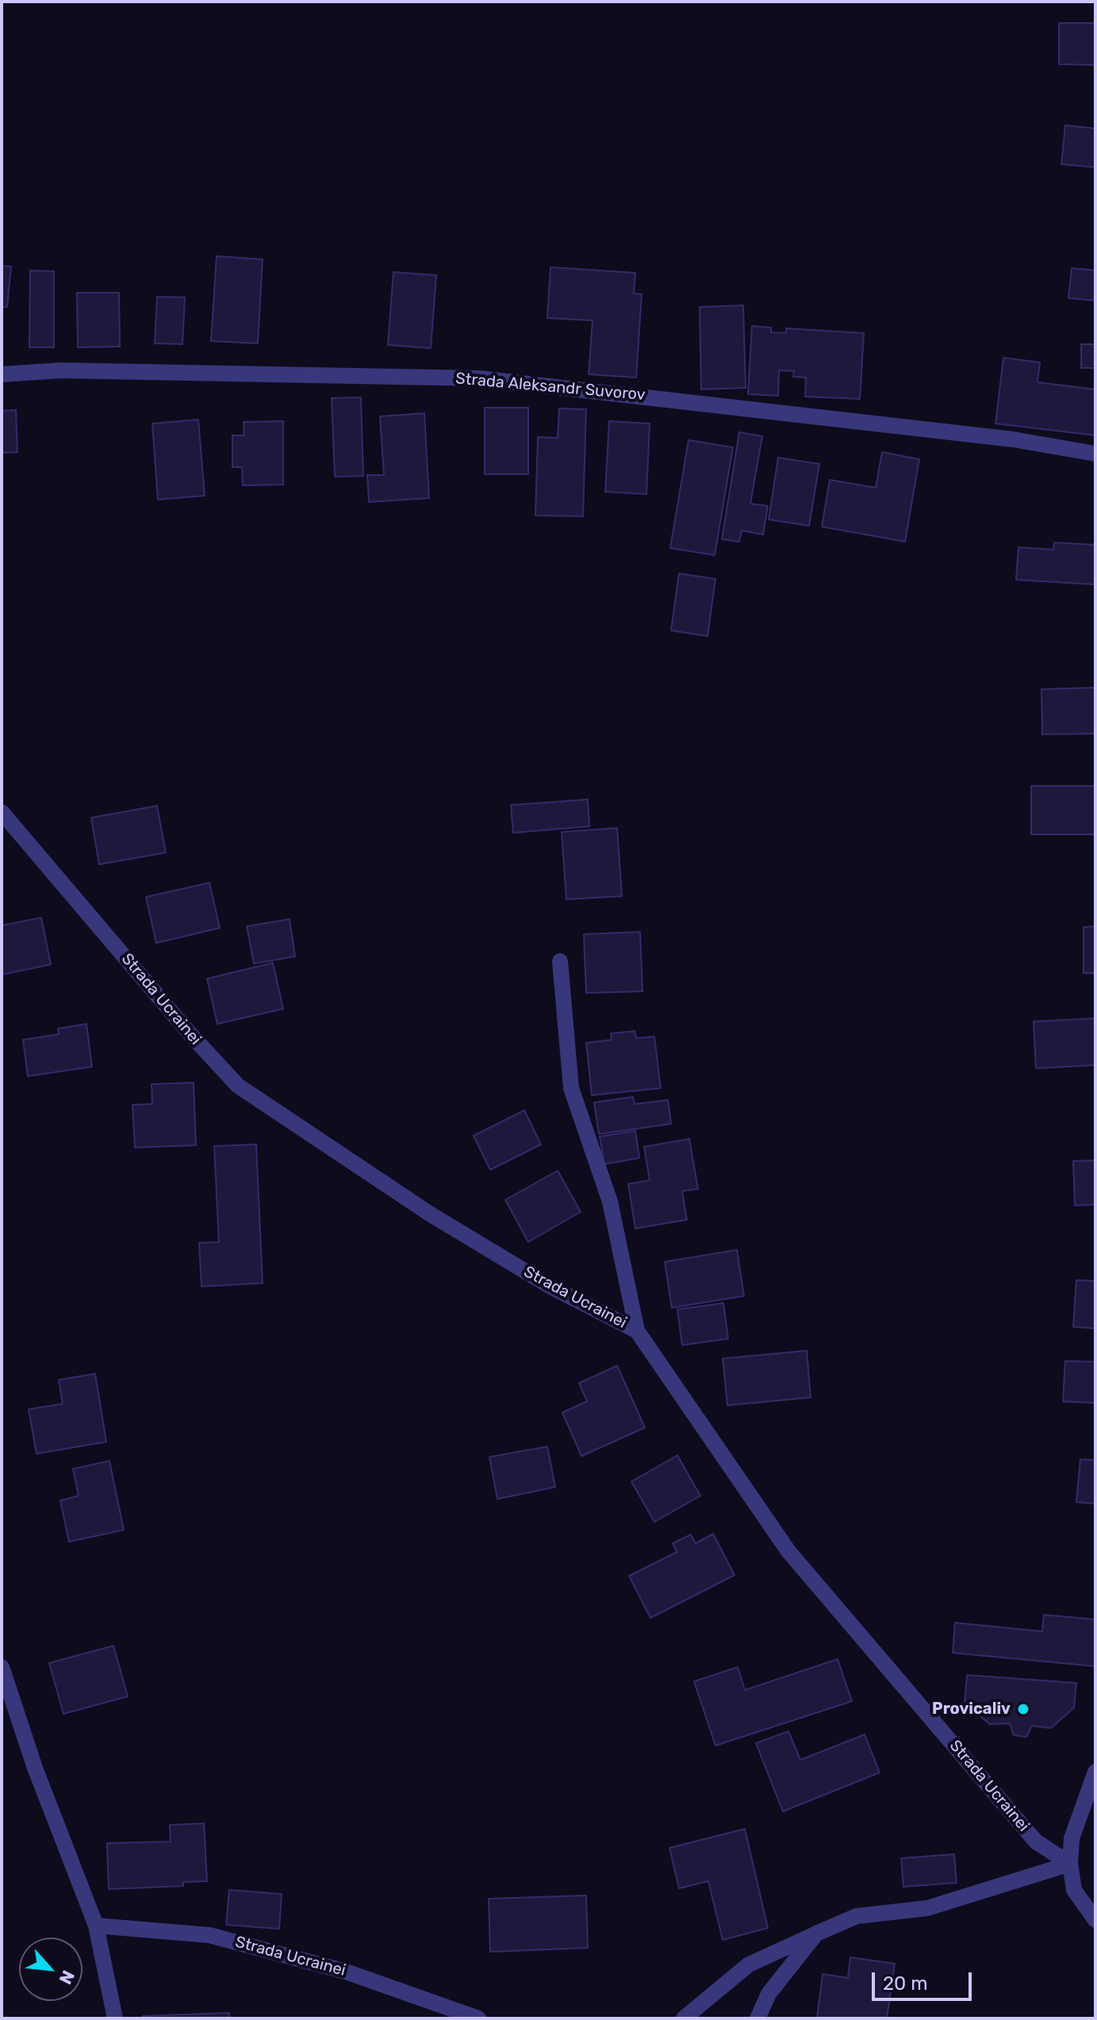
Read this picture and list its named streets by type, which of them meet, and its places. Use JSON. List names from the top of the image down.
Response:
{
  "streets": {
    "street": ["Strada Aleksandr Suvorov", "Strada Ucrainei"]
  },
  "places": ["Provicaliv"],
  "scale_bar": "20 m",
  "north": "bottom right"
}
